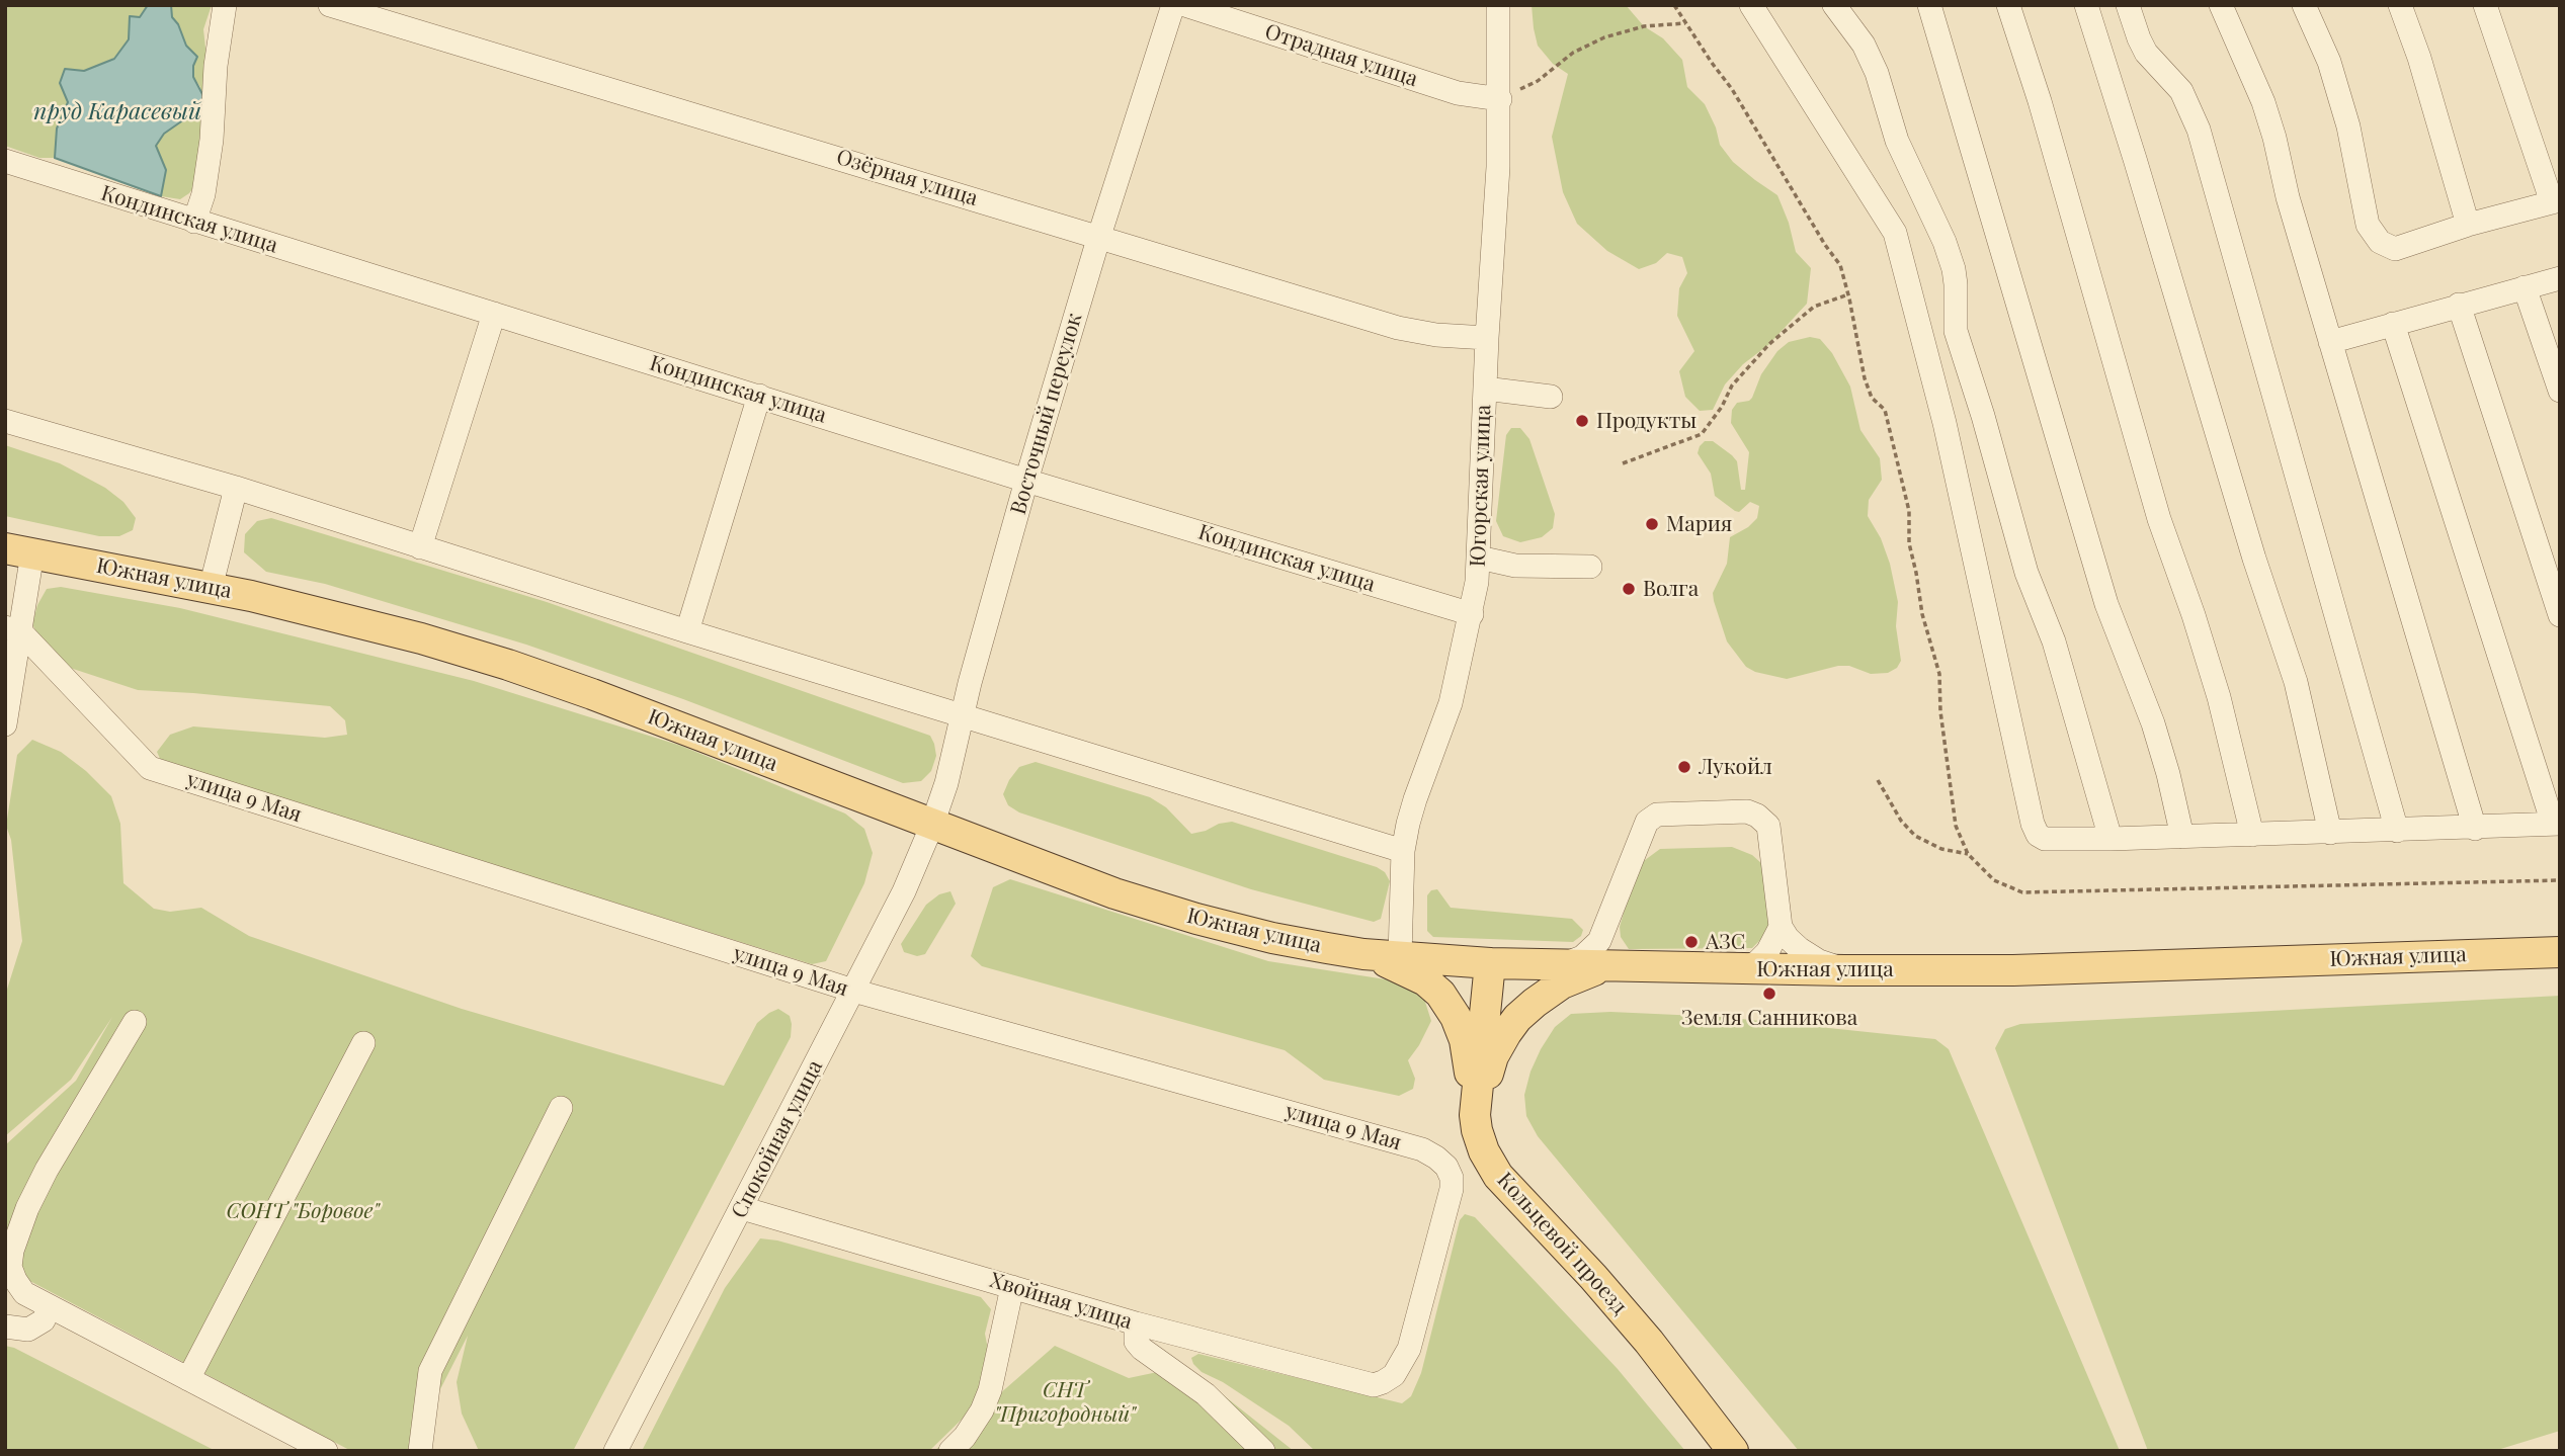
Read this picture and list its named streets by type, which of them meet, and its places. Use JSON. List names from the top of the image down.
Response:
{
  "streets": {
    "main road": ["Южная улица", "Кольцевой проезд"],
    "street": [
      "Отрадная улица",
      "Озёрная улица",
      "Кондинская улица",
      "Восточный переулок",
      "Югорская улица",
      "улица 9 Мая",
      "Спокойная улица",
      "Хвойная улица"
    ]
  },
  "crossings": [
    ["Отрадная улица", "Югорская улица"],
    ["Озёрная улица", "Восточный переулок"],
    ["Озёрная улица", "Югорская улица"],
    ["Кондинская улица", "Восточный переулок"],
    ["Кондинская улица", "Югорская улица"],
    ["Восточный переулок", "Южная улица"],
    ["Восточный переулок", "Спокойная улица"],
    ["Югорская улица", "Южная улица"],
    ["Южная улица", "Спокойная улица"],
    ["Южная улица", "Кольцевой проезд"],
    ["улица 9 Мая", "Спокойная улица"],
    ["улица 9 Мая", "Хвойная улица"],
    ["Спокойная улица", "Хвойная улица"]
  ],
  "water": ["пруд Карасевый"],
  "parks": ["СОНТ \"Боровое\"", "СНТ \"Пригородный\""],
  "places": [
    "Продукты",
    "Мария",
    "Волга",
    "Лукойл",
    "АЗС",
    "Земля Санникова"
  ]
}
